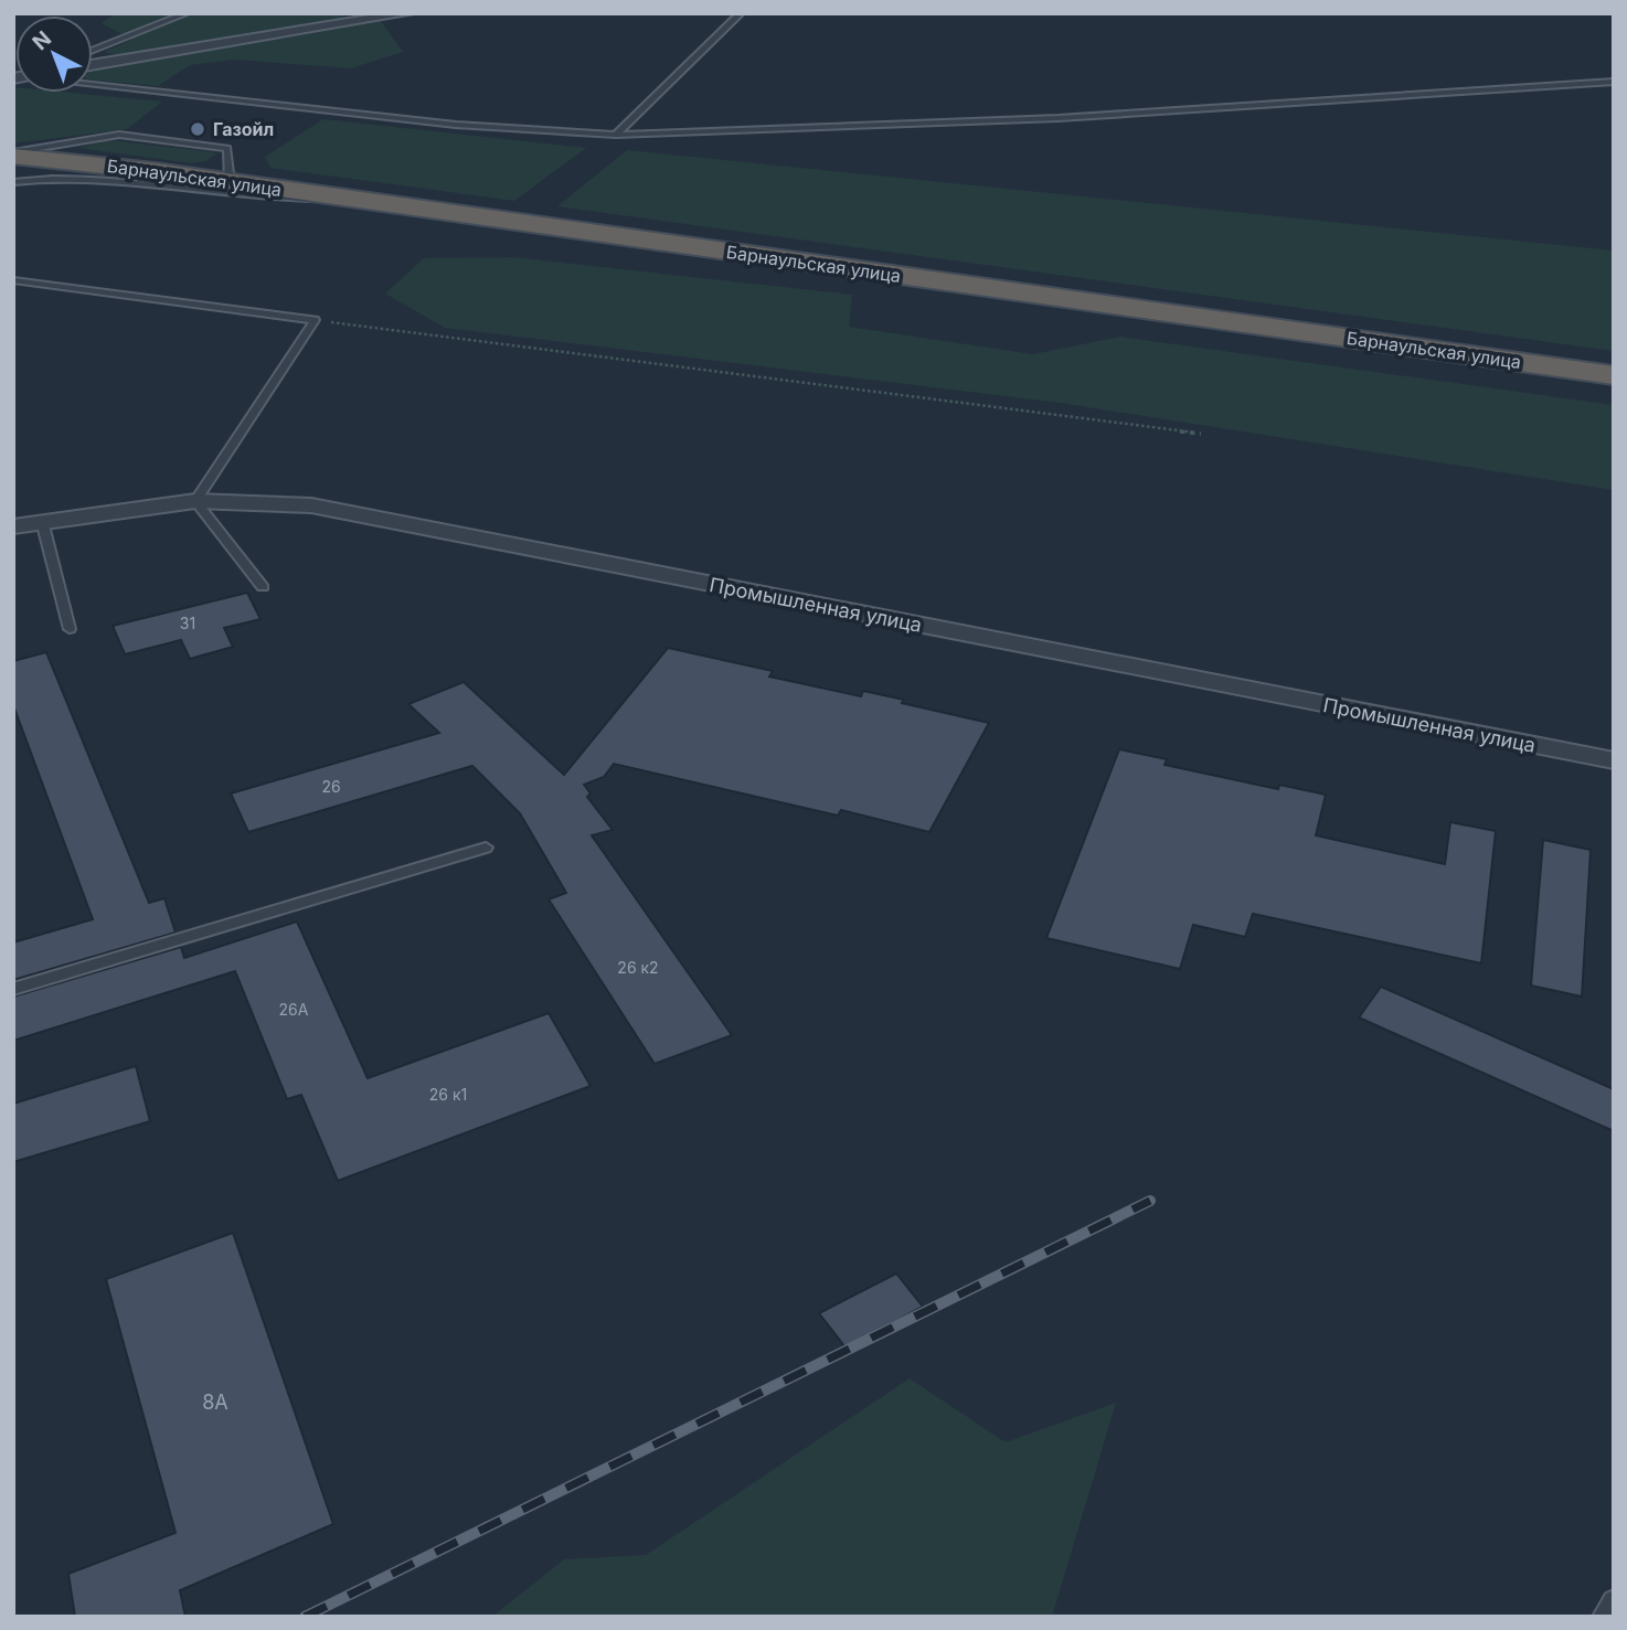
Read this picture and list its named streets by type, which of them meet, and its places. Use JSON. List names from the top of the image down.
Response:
{
  "streets": {
    "highway": ["Барнаульская улица"],
    "street": ["Промышленная улица"]
  },
  "places": ["Газойл"],
  "house_numbers": [
    "31",
    "26",
    "26 к2",
    "26А",
    "26 к1",
    "8А"
  ],
  "north": "top left"
}
